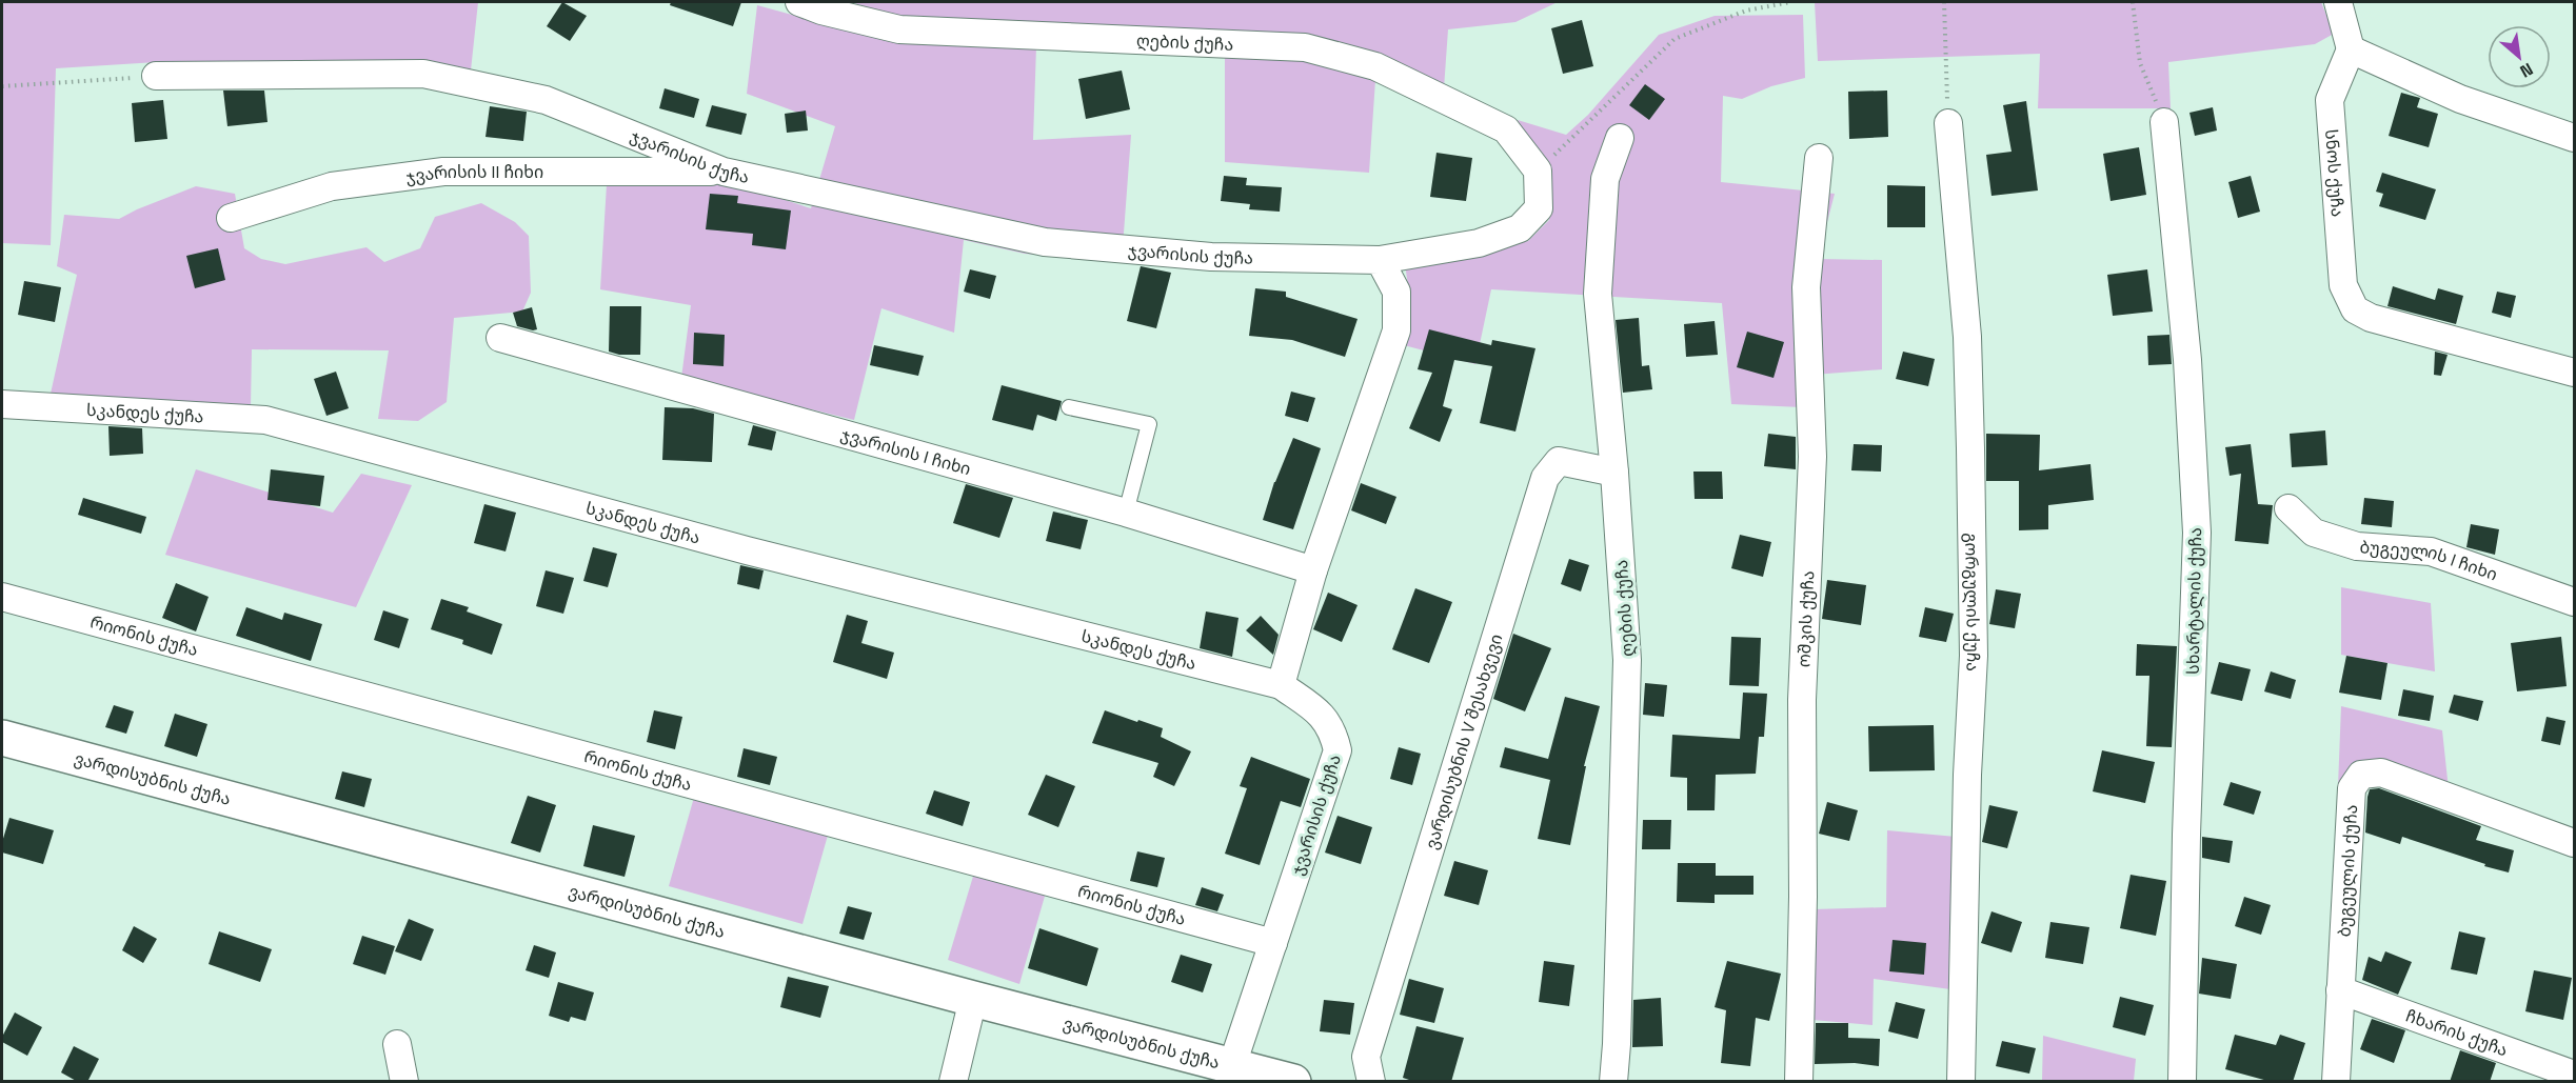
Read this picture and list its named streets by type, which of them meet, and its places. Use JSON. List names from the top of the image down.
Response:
{
  "streets": {
    "street": [
      "ღების ქუჩა",
      "ჯვარისის ქუჩა",
      "სნოს ქუჩა",
      "ჯვარისის II ჩიხი",
      "სკანდეს ქუჩა",
      "ჯვარისის I ჩიხი",
      "ბუგეულის I ჩიხი",
      "სხარტალის ქუჩა",
      "გორგულის ქუჩა",
      "ოშკის ქუჩა",
      "რიონის ქუჩა",
      "ვარდისუბნის V შესახვევი",
      "ვარდისუბნის ქუჩა",
      "ბუგეულის ქუჩა",
      "ჩხარის ქუჩა"
    ]
  },
  "crossings": [
    ["ღების ქუჩა", "ჯვარისის ქუჩა"],
    ["ღების ქუჩა", "ვარდისუბნის V შესახვევი"],
    ["ჯვარისის ქუჩა", "ჯვარისის II ჩიხი"],
    ["ჯვარისის ქუჩა", "სკანდეს ქუჩა"],
    ["ჯვარისის ქუჩა", "რიონის ქუჩა"],
    ["ჯვარისის ქუჩა", "ვარდისუბნის ქუჩა"],
    ["ბუგეულის ქუჩა", "ჩხარის ქუჩა"]
  ],
  "north": "bottom right"
}
